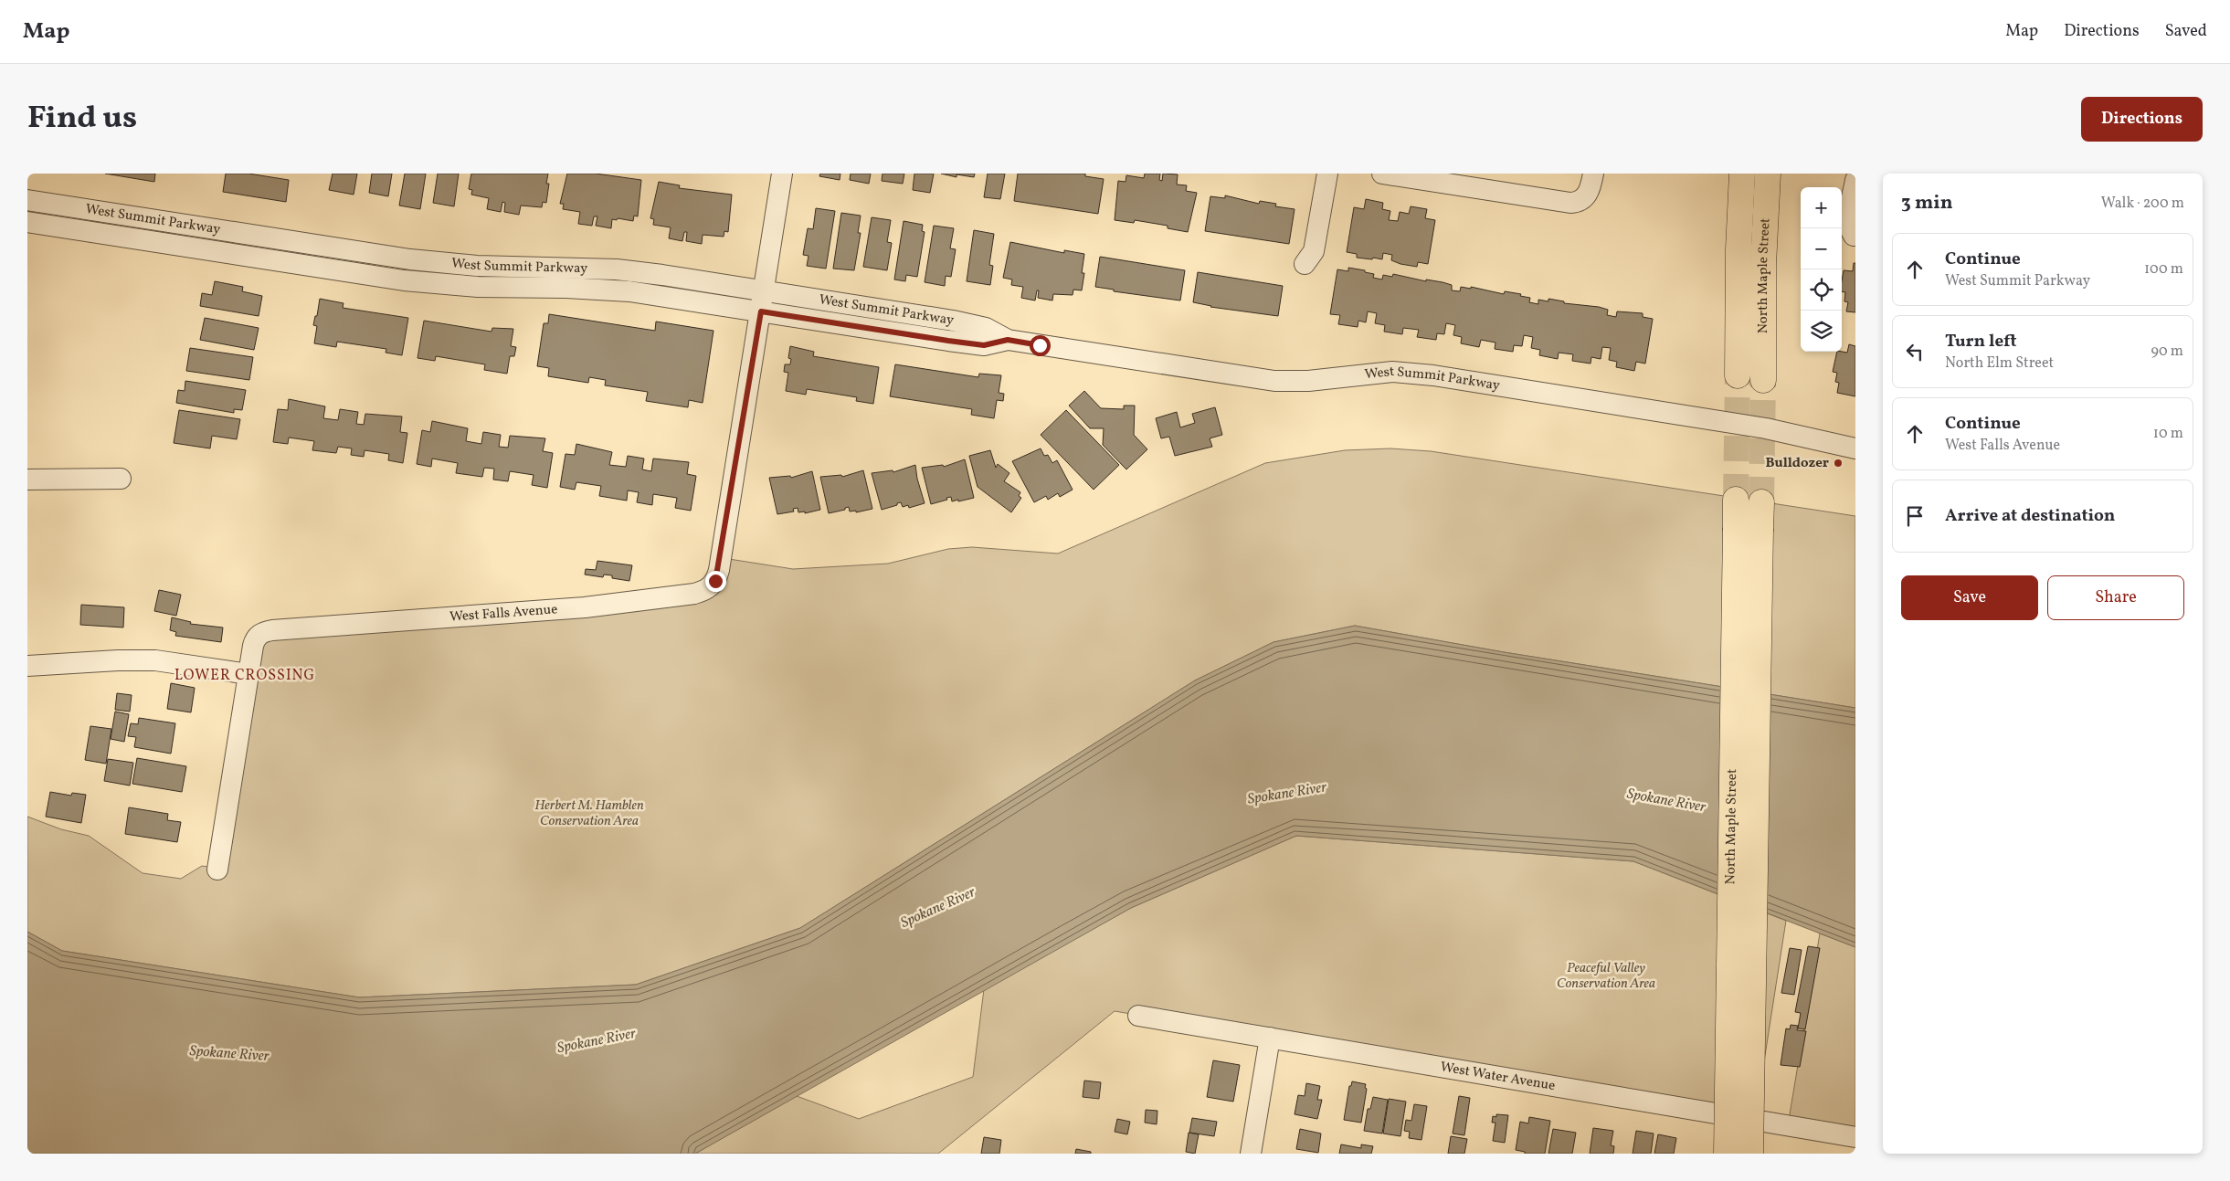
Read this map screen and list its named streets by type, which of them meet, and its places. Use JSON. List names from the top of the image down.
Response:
{
  "streets": {
    "main road": ["North Maple Street"],
    "street": ["West Summit Parkway", "West Falls Avenue", "West Water Avenue"]
  },
  "crossings": [
    ["West Summit Parkway", "West Falls Avenue"]
  ],
  "districts": ["LOWER CROSSING"],
  "water": ["Spokane River"],
  "parks": ["Herbert M. Hamblen Conservation Area", "Peaceful Valley Conservation Area"],
  "places": ["Bulldozer"],
  "page": {
    "header": "Map",
    "nav": ["Map", "Directions", "Saved"],
    "title": "Find us",
    "buttons": [
      "Directions",
      ["Save", "Share"]
    ],
    "heading": ["3 min", "Walk · 200 m"],
    "map_buttons": ["+", "−"],
    "list": [
      ["Continue", "West Summit Parkway", "100 m"],
      ["Turn left", "North Elm Street", "90 m"],
      ["Continue", "West Falls Avenue", "10 m"],
      "Arrive at destination"
    ]
  }
}
